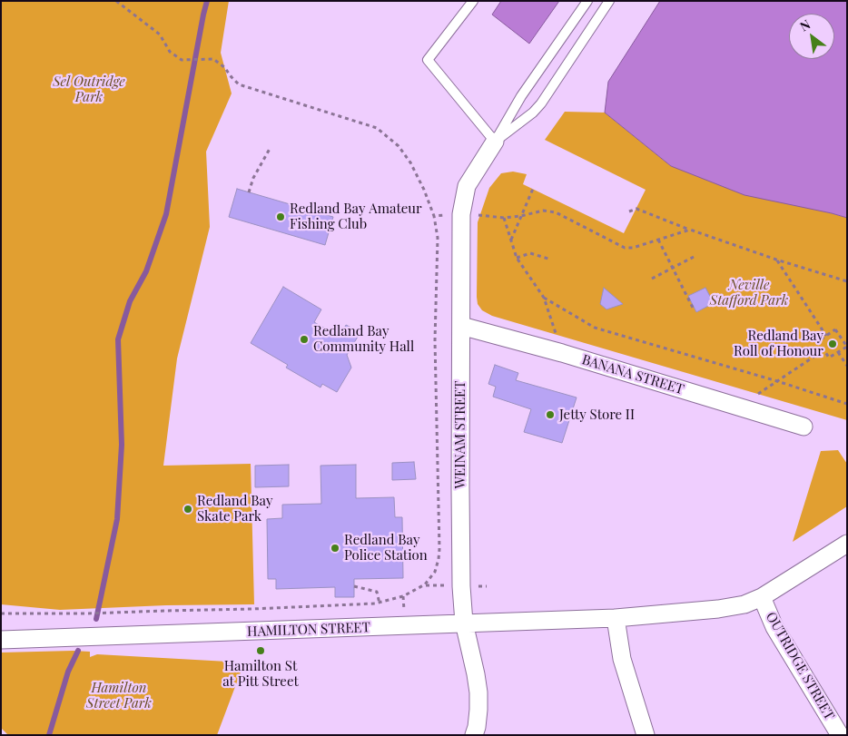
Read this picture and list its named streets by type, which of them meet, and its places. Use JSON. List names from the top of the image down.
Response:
{
  "streets": {
    "street": [
      "BANANA STREET",
      "WEINAM STREET",
      "HAMILTON STREET",
      "OUTRIDGE STREET"
    ]
  },
  "crossings": [
    ["BANANA STREET", "WEINAM STREET"],
    ["WEINAM STREET", "HAMILTON STREET"],
    ["HAMILTON STREET", "OUTRIDGE STREET"]
  ],
  "parks": ["Sel Outridge Park", "Neville Stafford Park", "Hamilton Street Park"],
  "places": [
    "Redland Bay Amateur Fishing Club",
    "Redland Bay Community Hall",
    "Redland Bay Roll of Honour",
    "Jetty Store II",
    "Redland Bay Skate Park",
    "Redland Bay Police Station",
    "Hamilton St at Pitt Street"
  ],
  "north": "top left"
}
